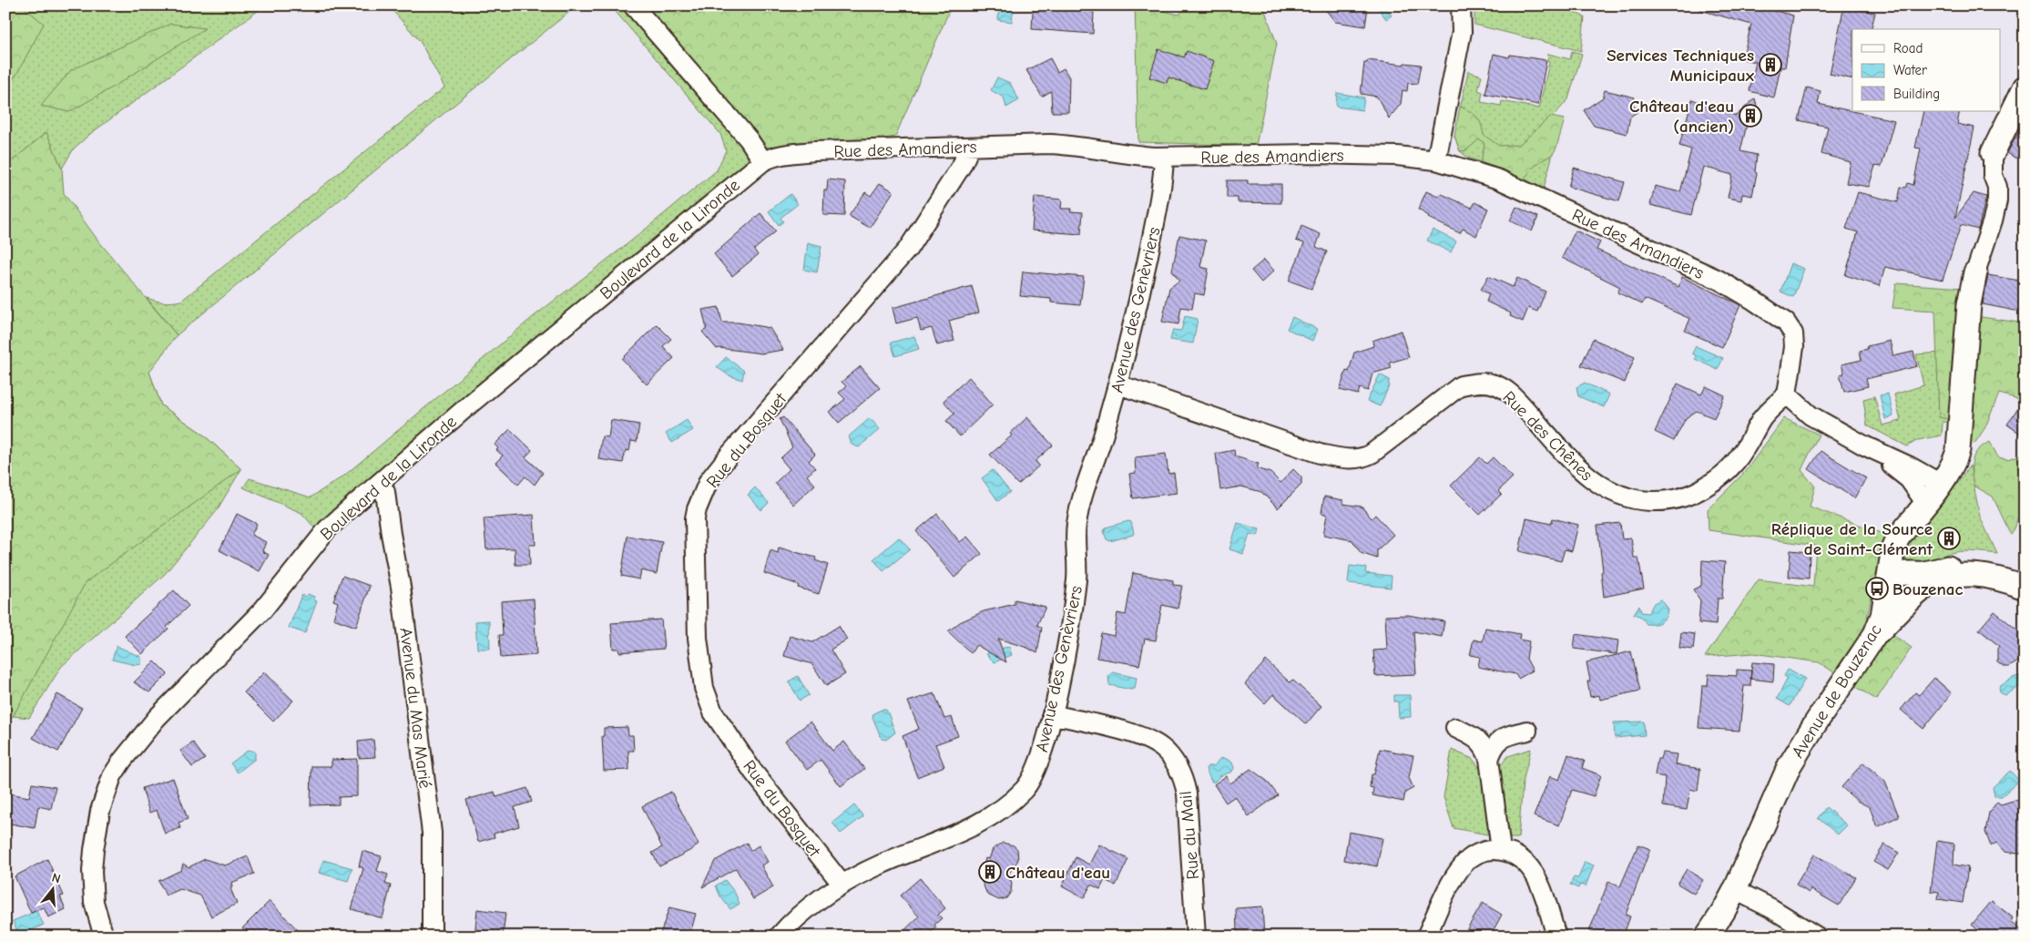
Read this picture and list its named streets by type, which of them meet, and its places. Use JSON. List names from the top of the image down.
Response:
{
  "streets": {
    "street": [
      "Rue des Amandiers",
      "Boulevard de la Lironde",
      "Avenue des Genèvriers",
      "Rue des Chênes",
      "Rue du Bosquet",
      "Avenue de Bouzenac",
      "Avenue du Mas Marié",
      "Rue du Mail"
    ]
  },
  "crossings": [
    ["Rue des Amandiers", "Boulevard de la Lironde"],
    ["Rue des Amandiers", "Avenue des Genèvriers"],
    ["Rue des Amandiers", "Rue des Chênes"],
    ["Rue des Amandiers", "Rue du Bosquet"],
    ["Boulevard de la Lironde", "Avenue du Mas Marié"],
    ["Avenue des Genèvriers", "Rue des Chênes"],
    ["Avenue des Genèvriers", "Rue du Bosquet"],
    ["Avenue des Genèvriers", "Rue du Mail"]
  ],
  "places": {
    "building": [
      "Services Techniques Municipaux",
      "Château d'eau (ancien)",
      "Réplique de la Source de Saint-Clément",
      "Château d'eau"
    ],
    "bus stop": ["Bouzenac"]
  },
  "legend": ["Road", "Water", "Building"],
  "north": "top"
}
